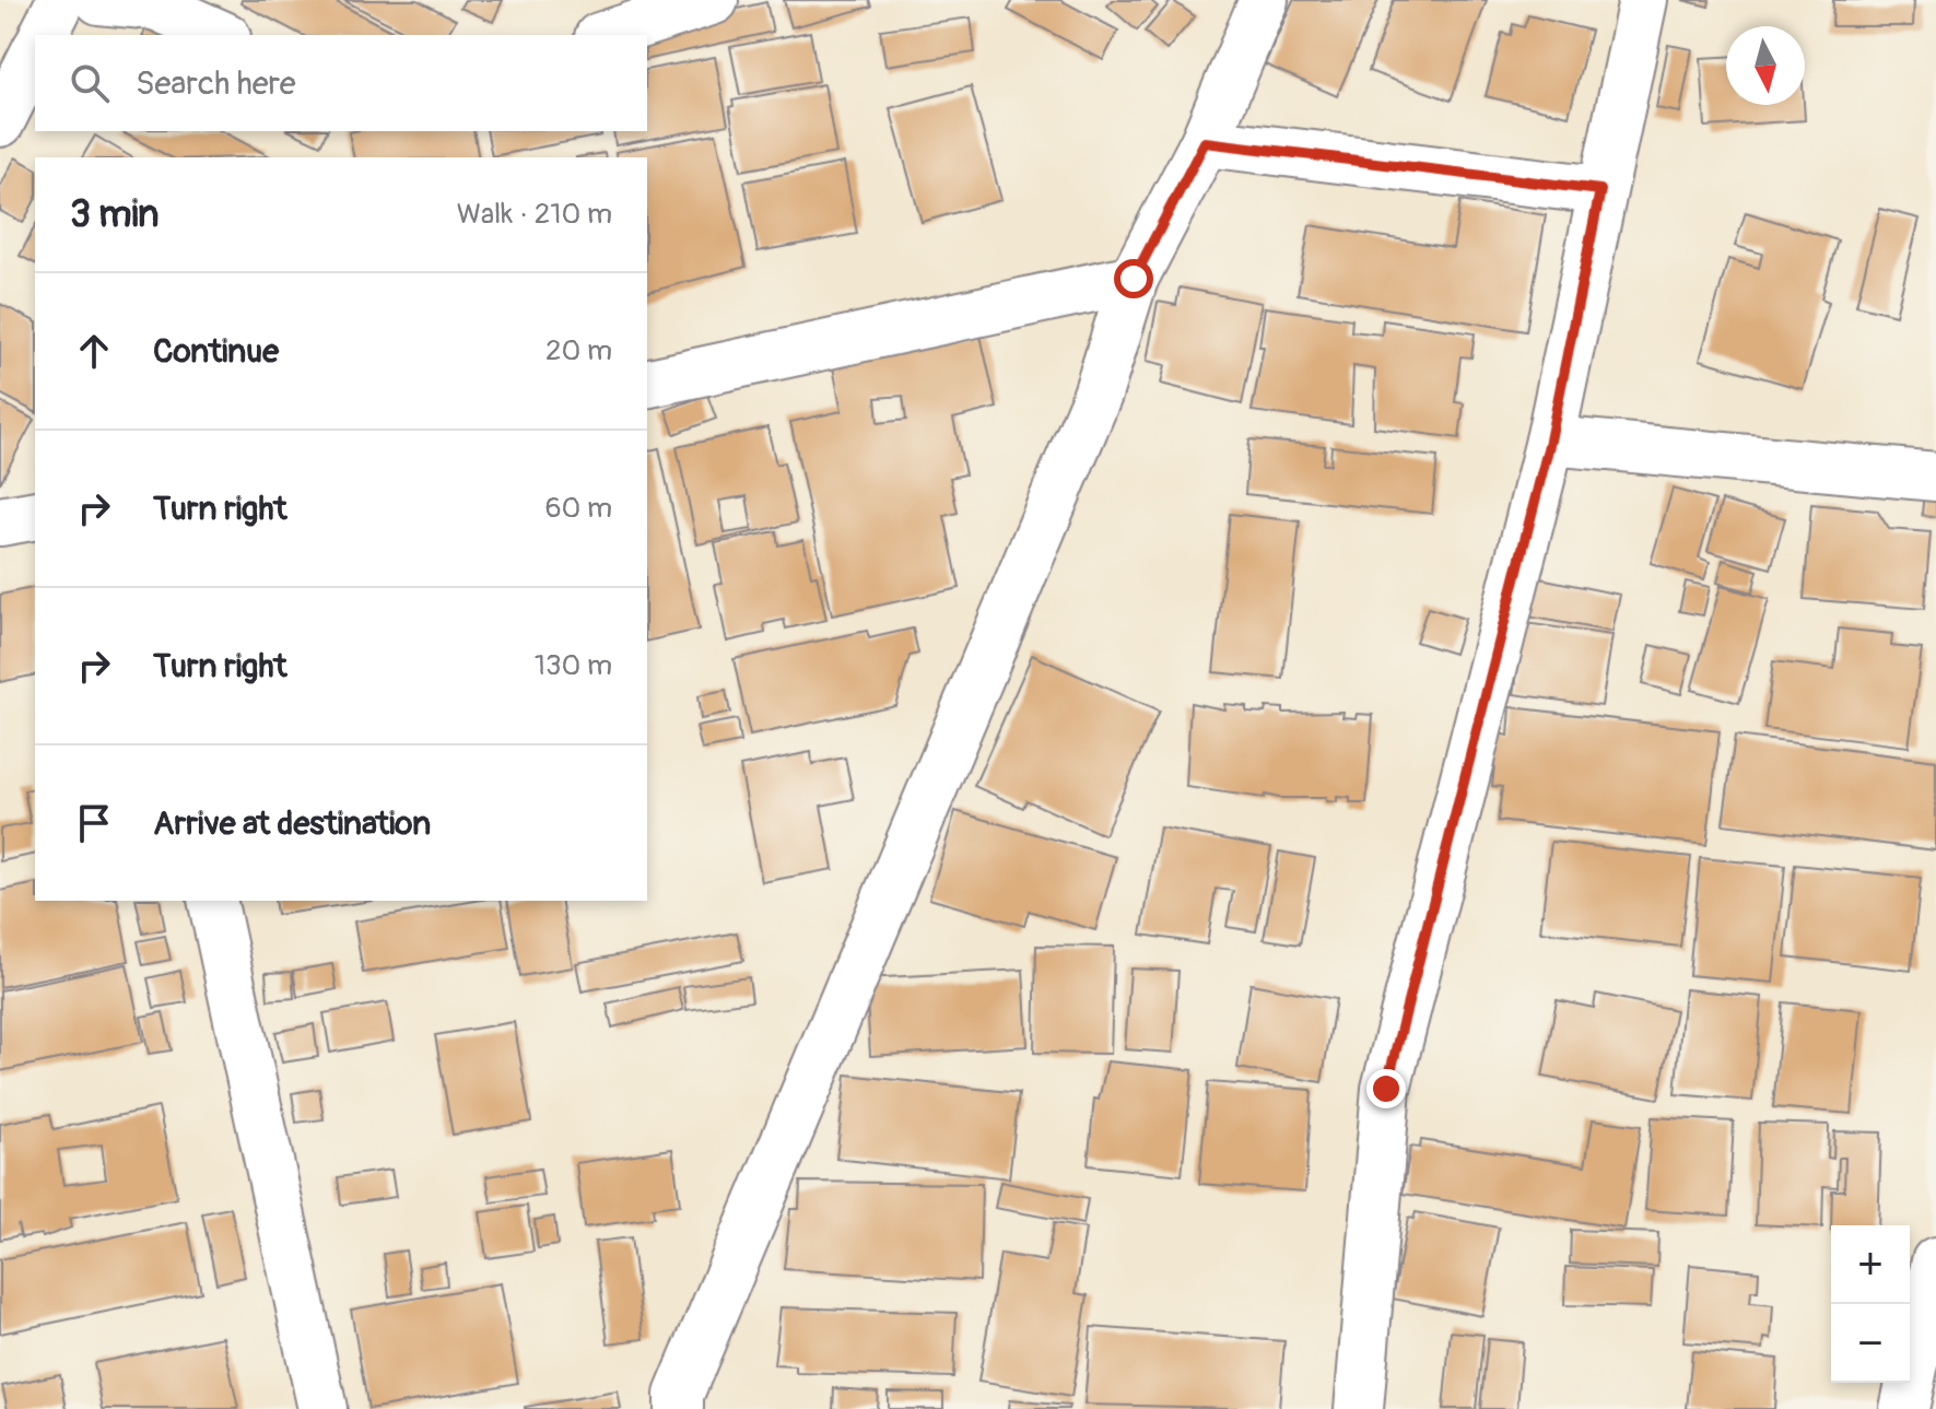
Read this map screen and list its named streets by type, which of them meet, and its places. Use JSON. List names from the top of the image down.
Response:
{
  "north": "bottom",
  "page": {
    "search": "Search here",
    "heading": ["3 min", "Walk · 210 m"],
    "list": [
      ["Continue", "20 m"],
      ["Turn right", "60 m"],
      ["Turn right", "130 m"],
      "Arrive at destination"
    ],
    "map_buttons": ["+", "−"]
  }
}
